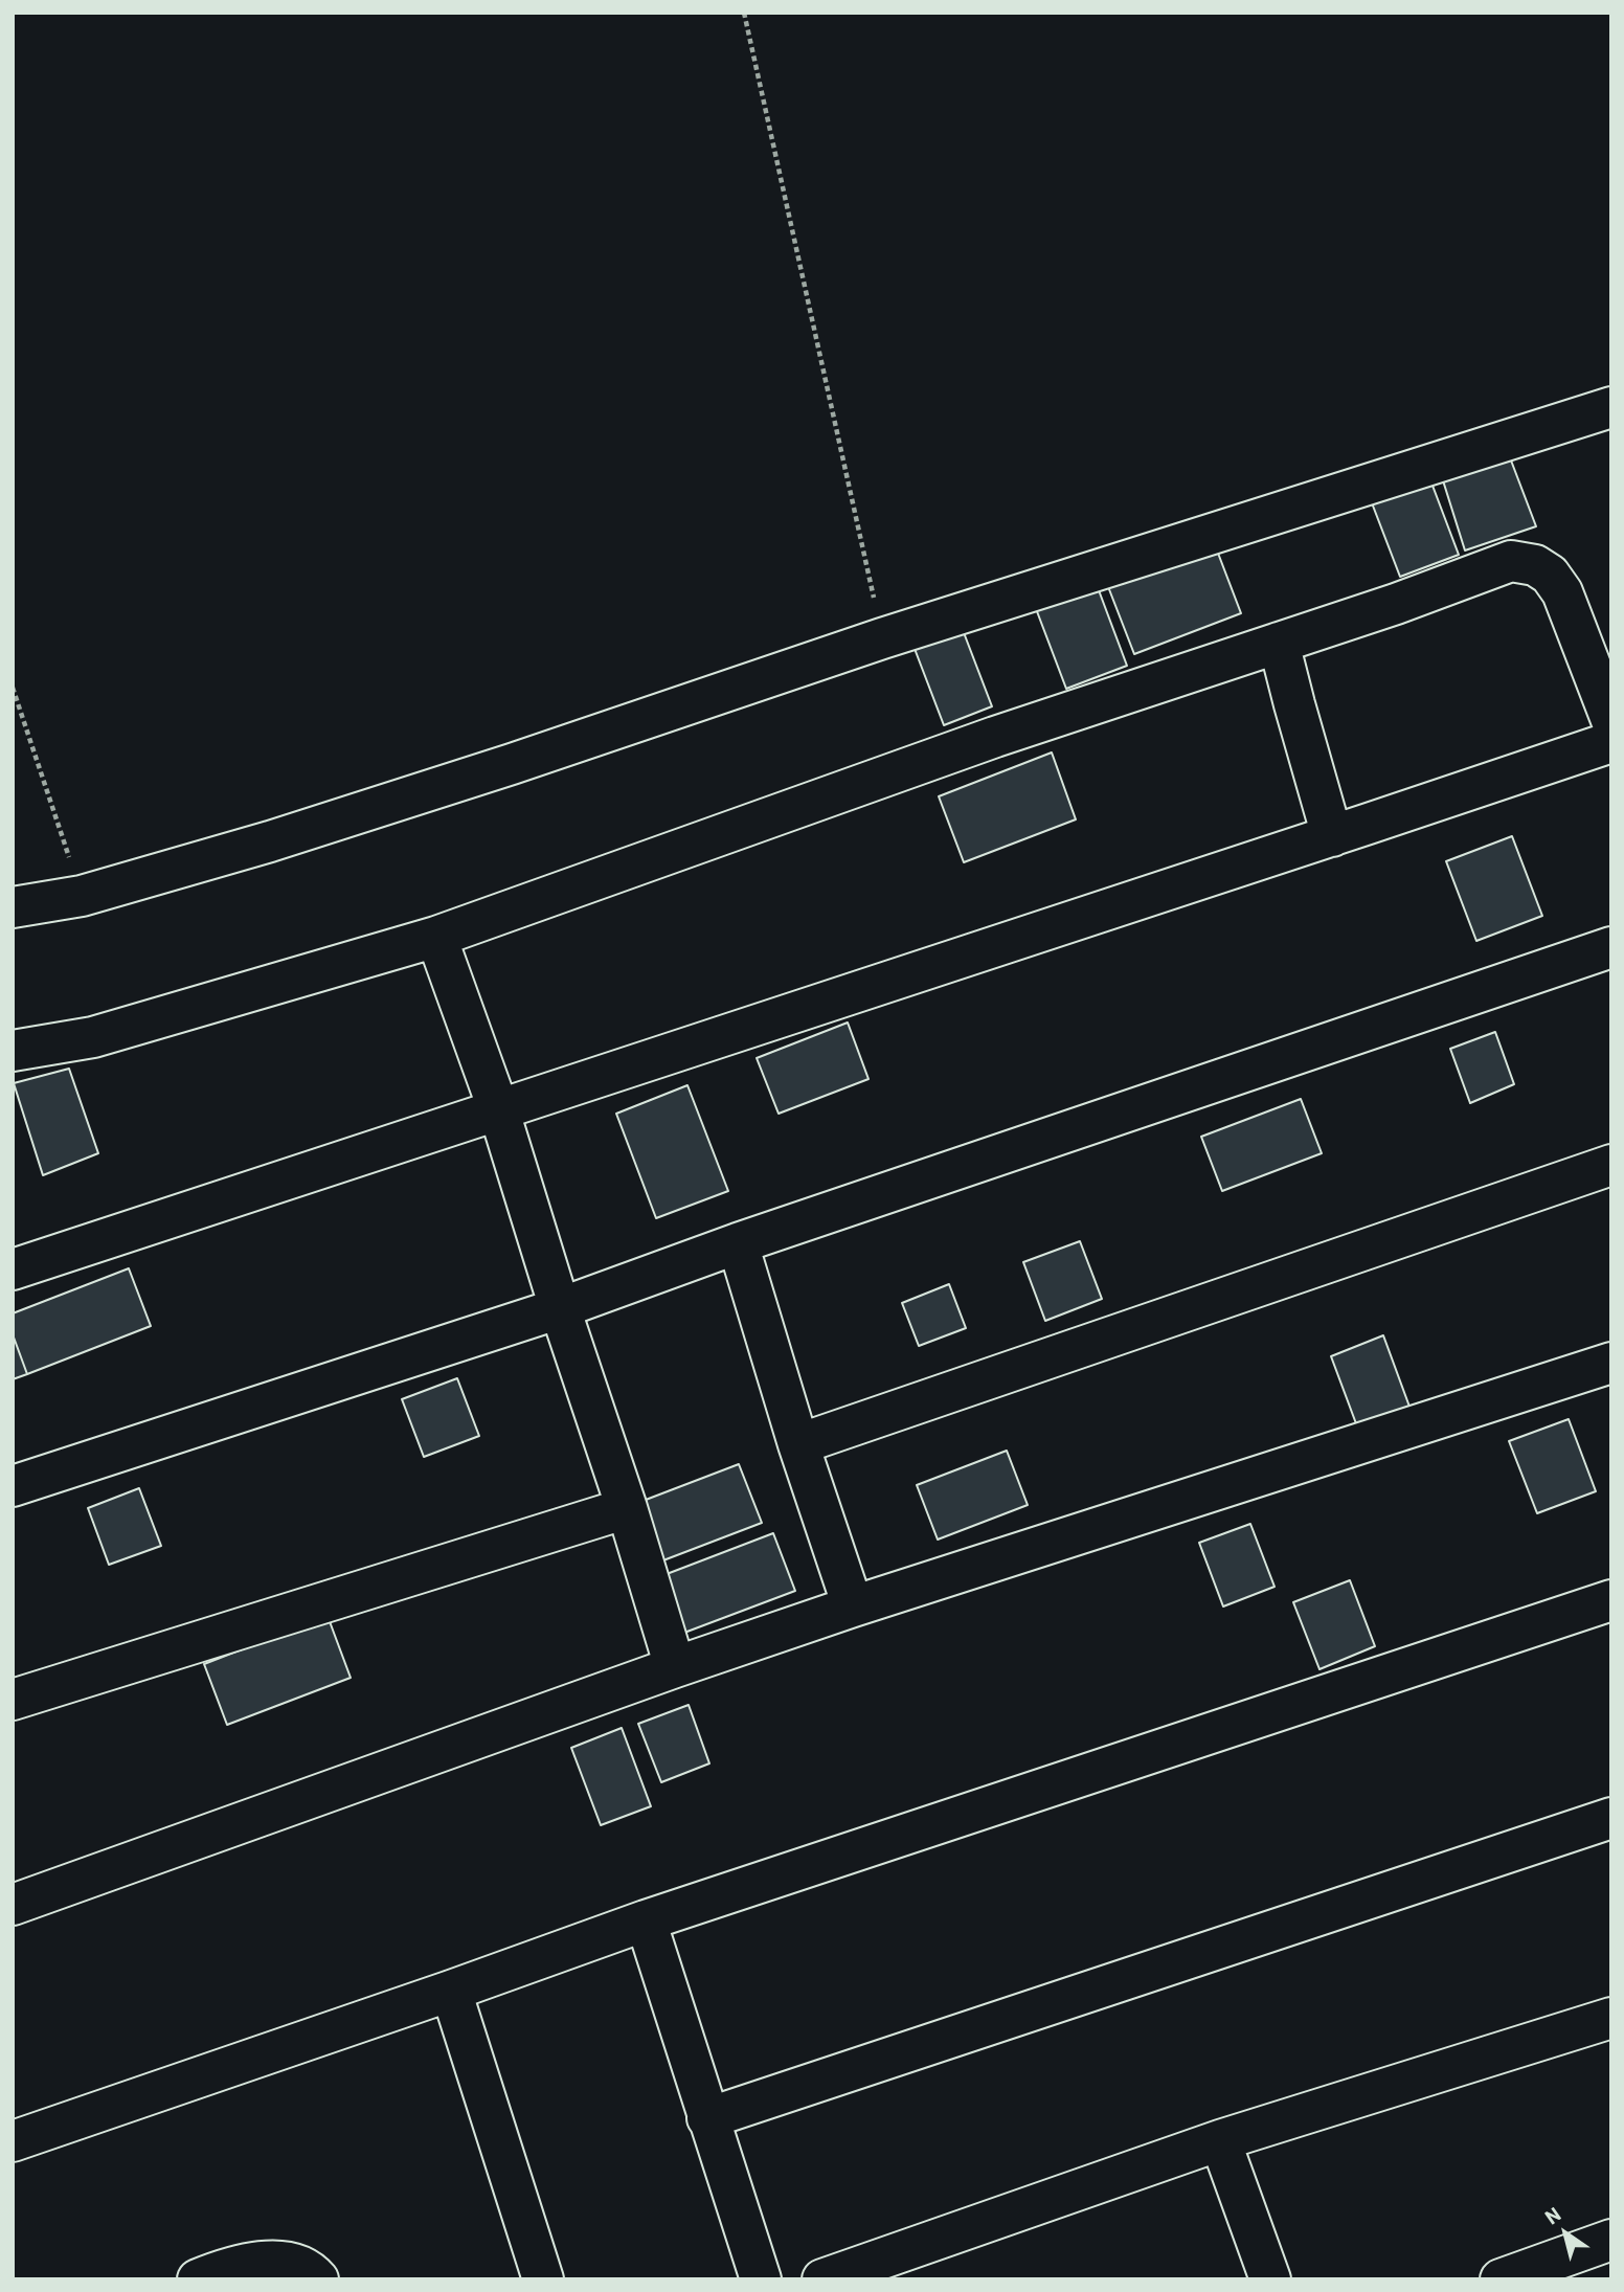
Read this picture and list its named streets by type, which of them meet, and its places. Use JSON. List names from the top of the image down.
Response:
{
  "north": "top left"
}
